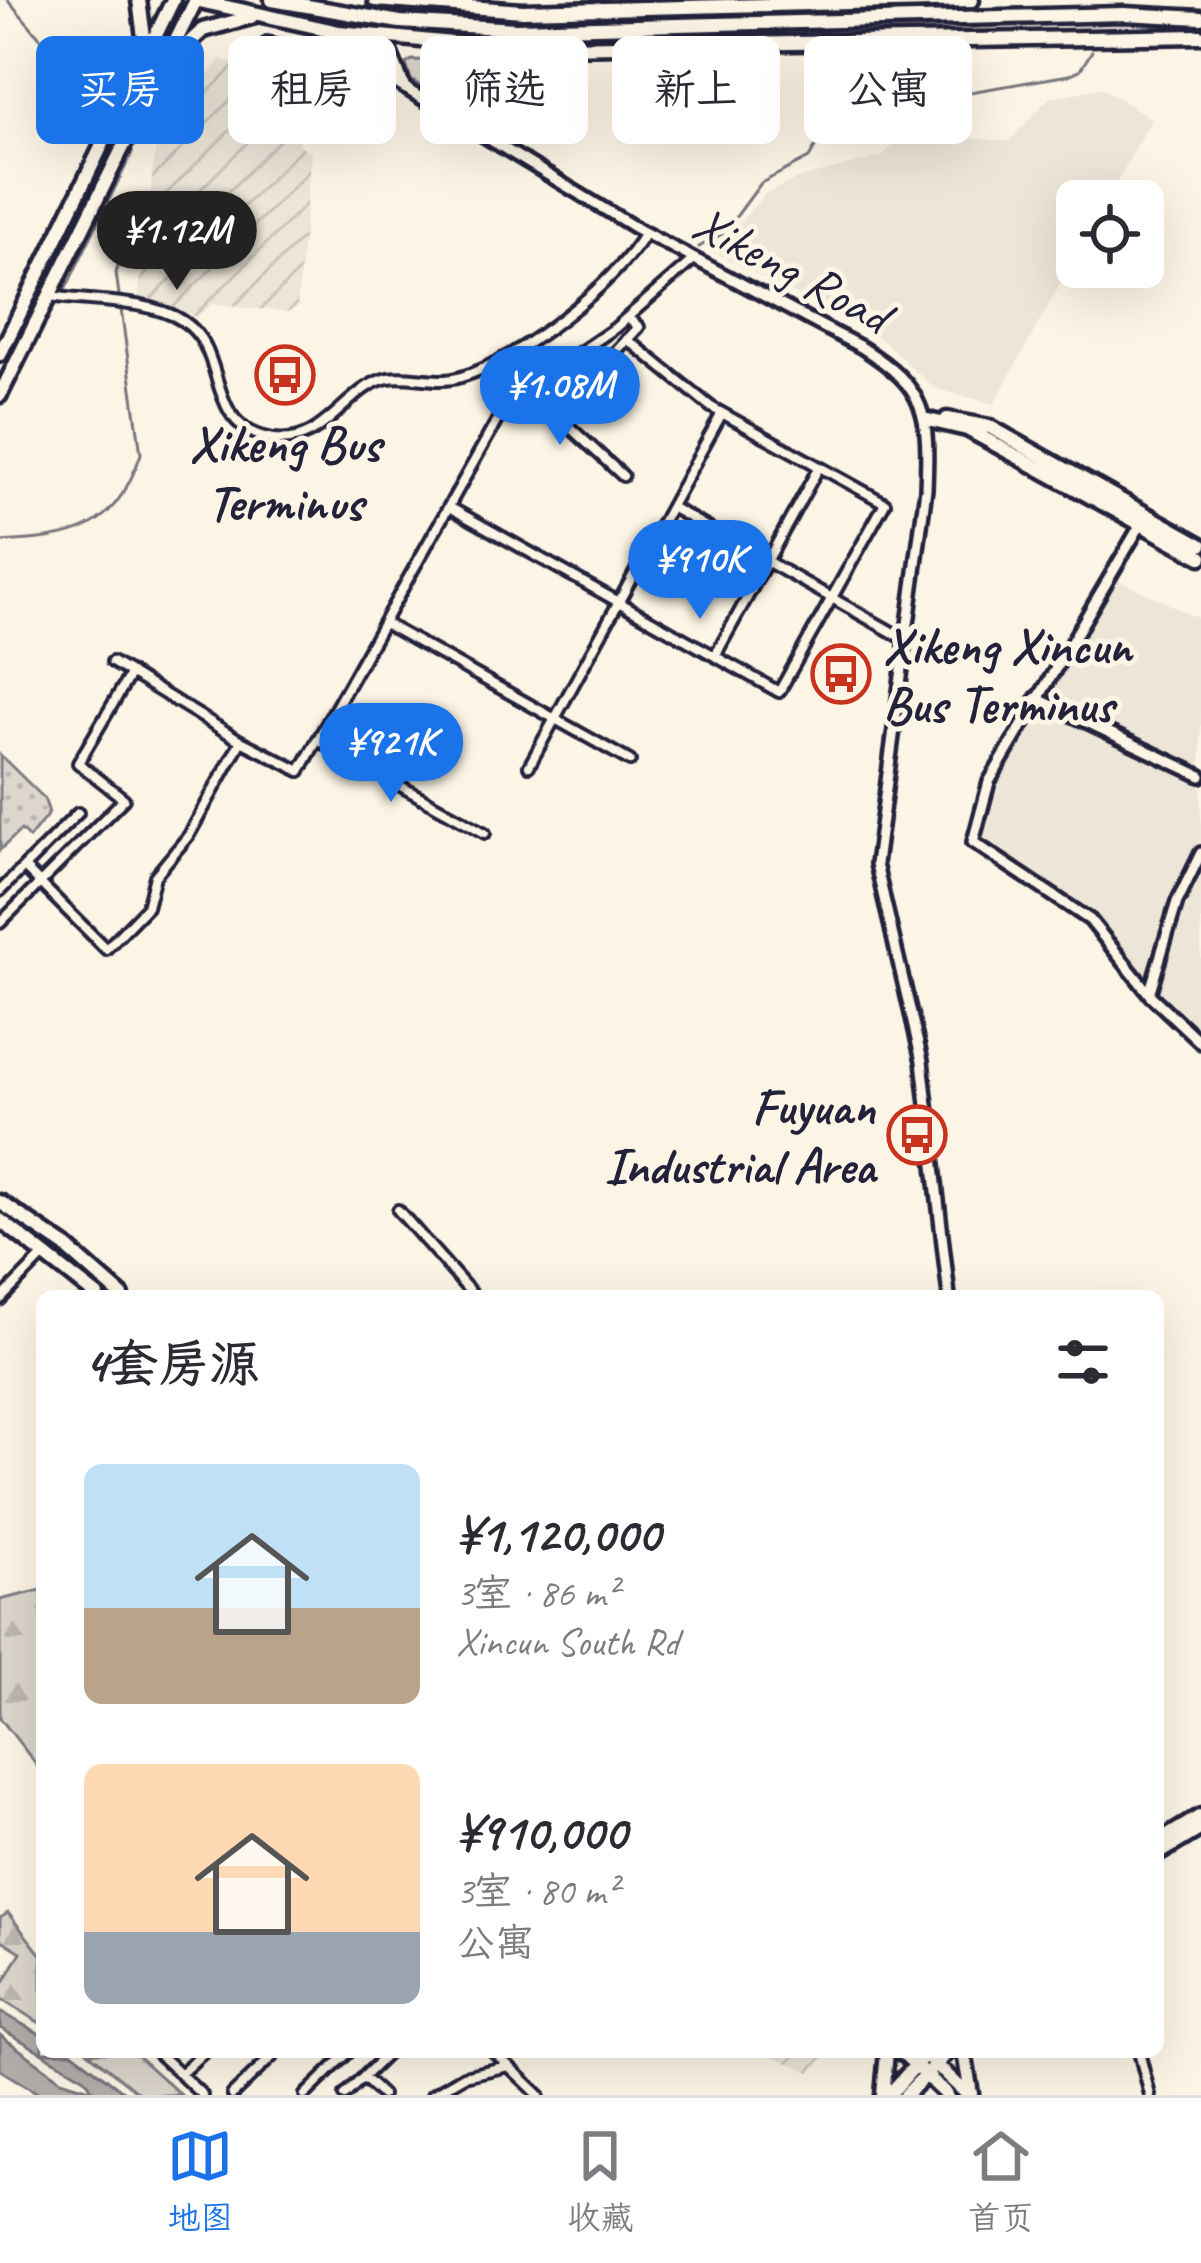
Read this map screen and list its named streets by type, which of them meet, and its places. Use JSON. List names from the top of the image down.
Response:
{
  "streets": {
    "street": ["Xikeng Road"]
  },
  "places": {
    "bus stop": ["Xikeng Bus Terminus", "Xikeng Xincun Bus Terminus", "Fuyuan Industrial Area"]
  },
  "page": {
    "chip": [
      "买房",
      "租房",
      "筛选",
      "新上",
      "公寓"
    ],
    "price": [
      "¥1.12M",
      "¥1.08M",
      "¥910K",
      "¥921K"
    ],
    "heading": "4套房源",
    "list": [
      {
        "name": "¥1,120,000",
        "note": "3室 · 86 m² · Xincun South Rd"
      },
      {
        "name": "¥910,000",
        "note": "3室 · 80 m² · 公寓"
      }
    ],
    "tabs": ["地图", "收藏", "首页"]
  }
}
